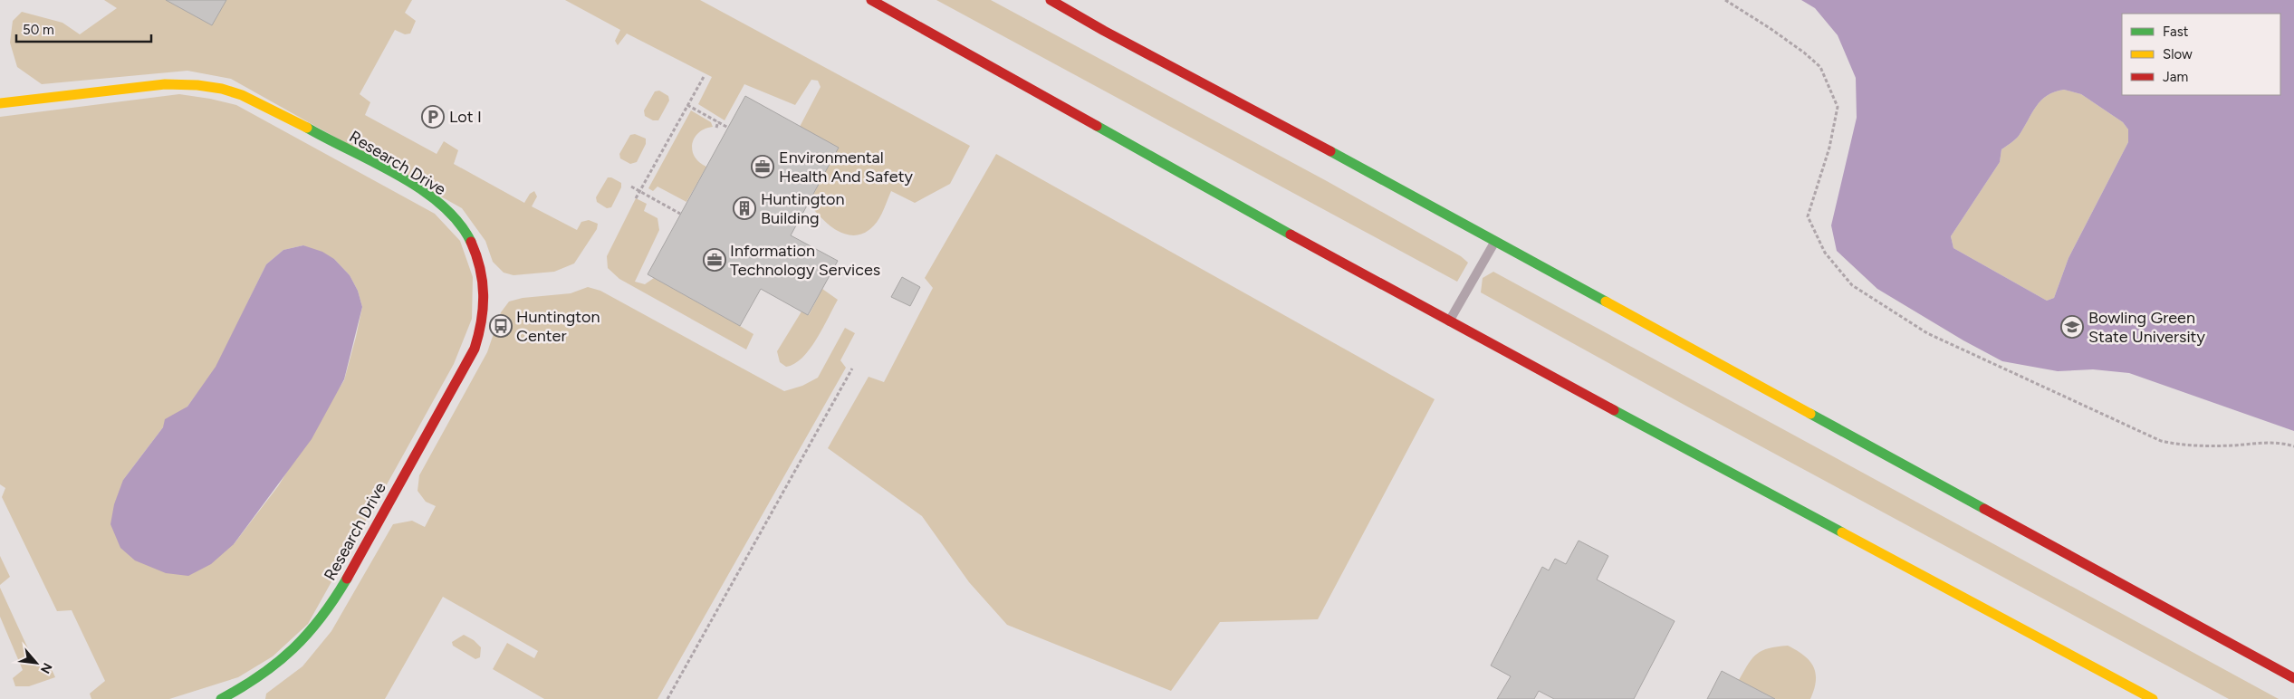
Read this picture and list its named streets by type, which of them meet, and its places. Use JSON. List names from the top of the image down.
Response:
{
  "streets": {
    "main road": ["Research Drive"]
  },
  "places": {
    "parking": ["Lot I"],
    "office": ["Environmental Health And Safety", "Information Technology Services"],
    "building": ["Huntington Building"],
    "bus stop": ["Huntington Center"],
    "school or university": ["Bowling Green State University"]
  },
  "legend": ["Fast", "Slow", "Jam"],
  "scale_bar": "50 m",
  "north": "bottom right"
}
